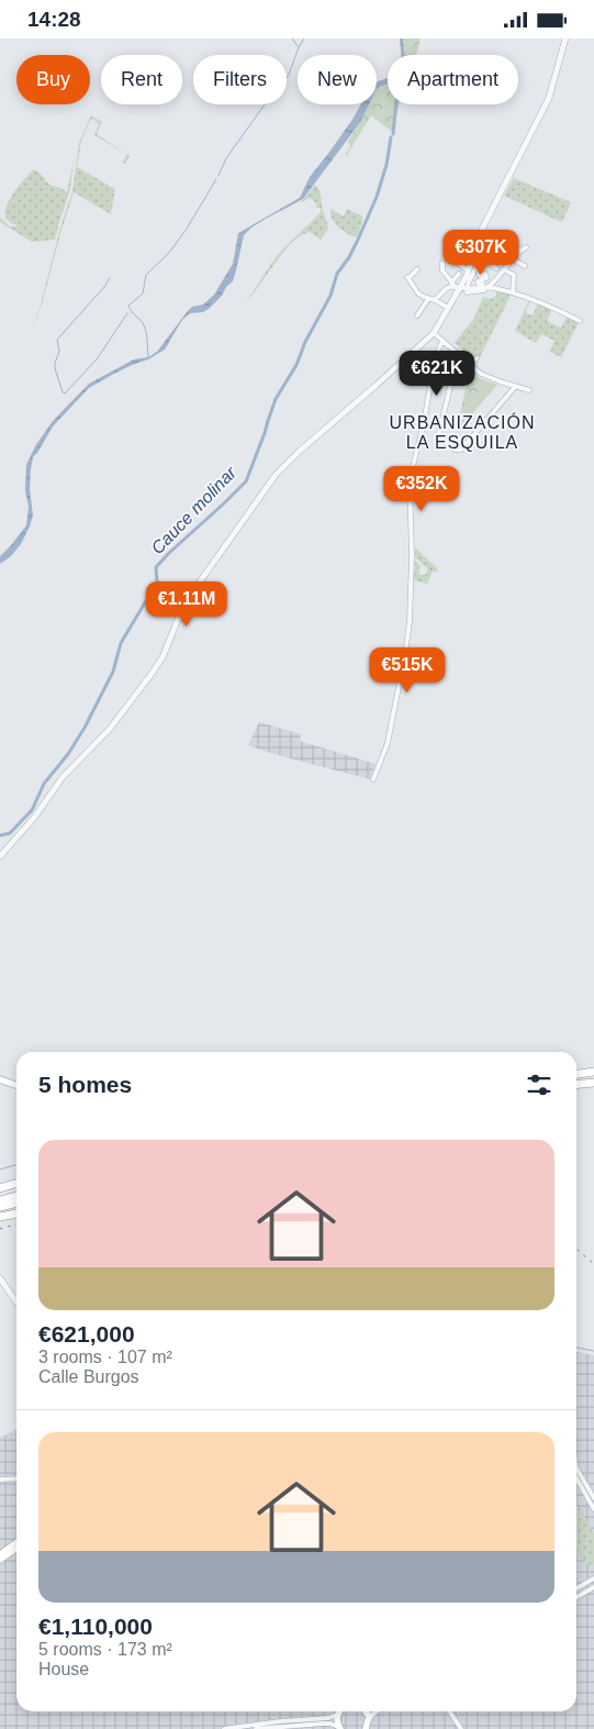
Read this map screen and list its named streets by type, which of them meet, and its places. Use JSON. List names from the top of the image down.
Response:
{
  "districts": ["URBANIZACIÓN LA ESQUILA"],
  "water": ["Cauce molinar"],
  "page": {
    "status": "14:28",
    "chip": [
      "Buy",
      "Rent",
      "Filters",
      "New",
      "Apartment"
    ],
    "price": [
      "€307K",
      "€621K",
      "€352K",
      "€1.11M",
      "€515K"
    ],
    "heading": "5 homes",
    "list": [
      {
        "name": "€621,000",
        "note": "3 rooms · 107 m² · Calle Burgos"
      },
      {
        "name": "€1,110,000",
        "note": "5 rooms · 173 m² · House"
      }
    ]
  }
}
